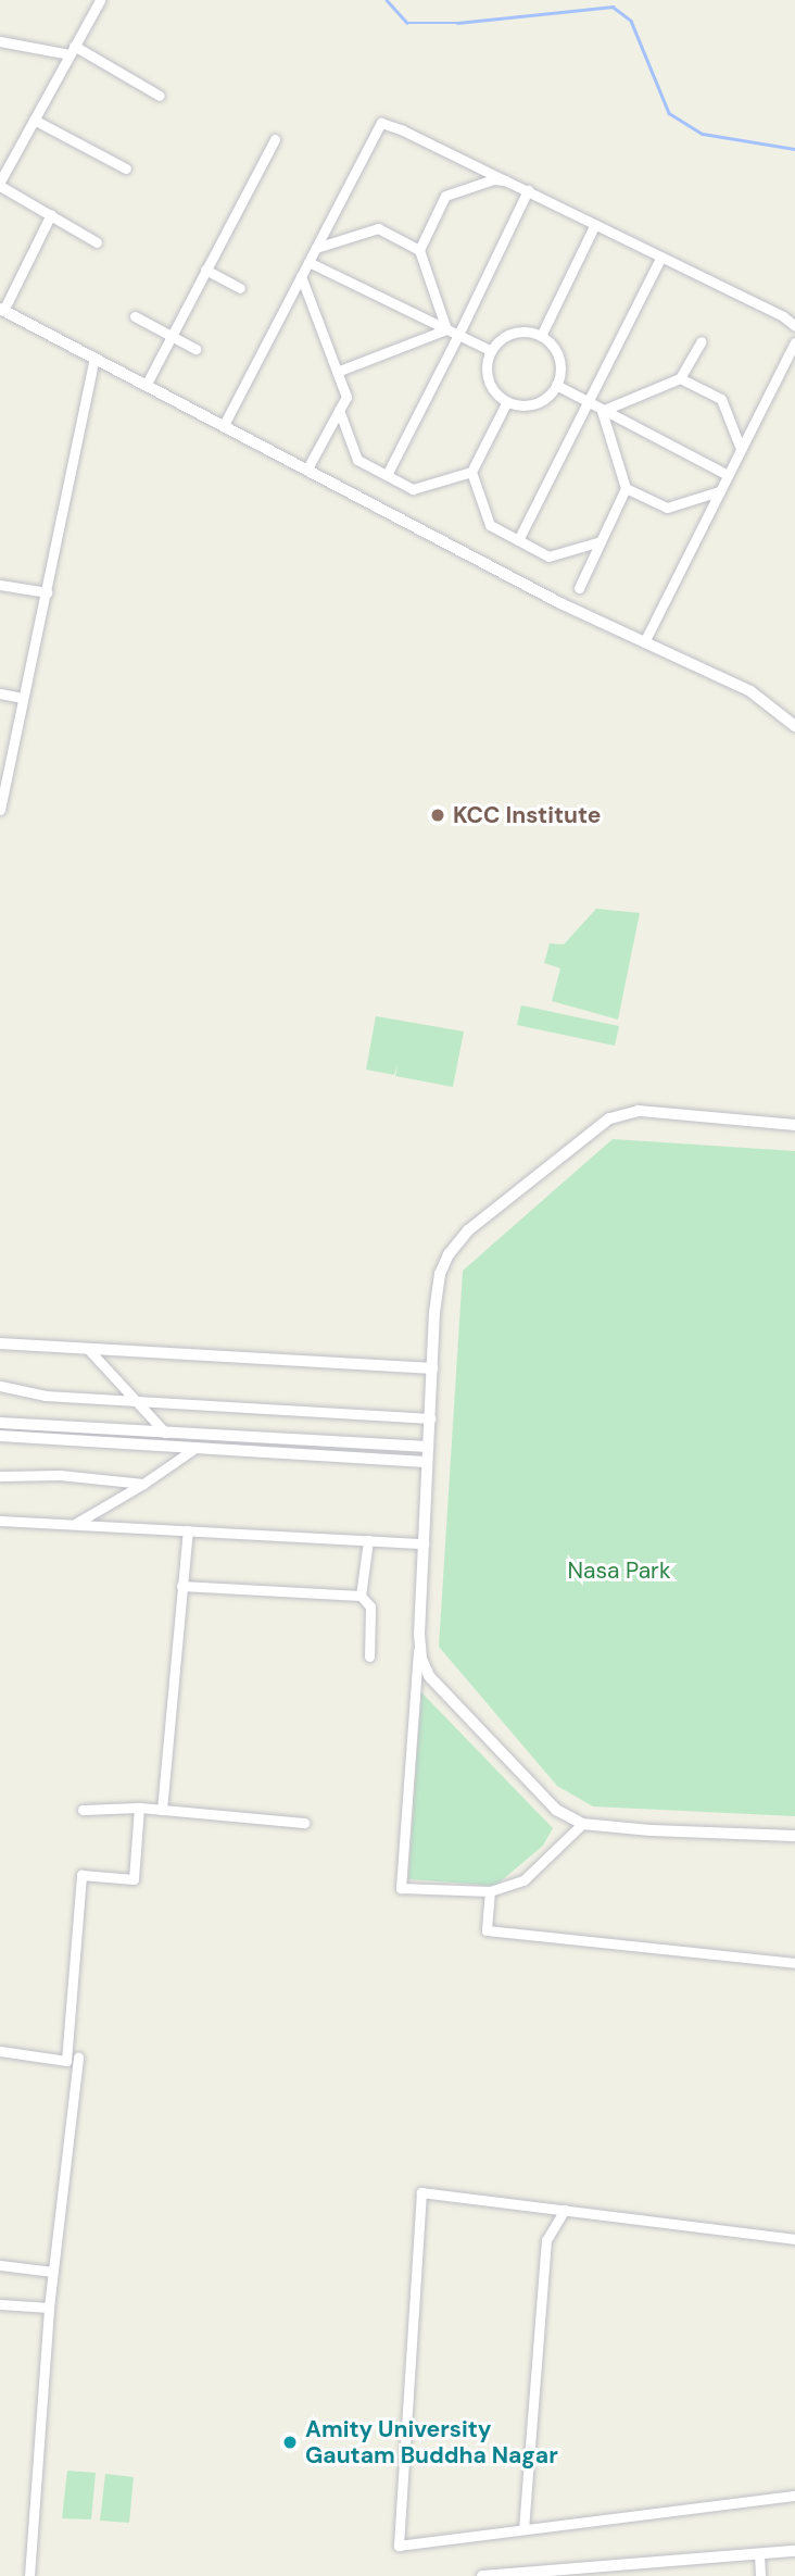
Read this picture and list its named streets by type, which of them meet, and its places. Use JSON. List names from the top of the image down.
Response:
{
  "parks": ["Nasa Park"],
  "places": ["KCC Institute", "Amity University Gautam Buddha Nagar"]
}
